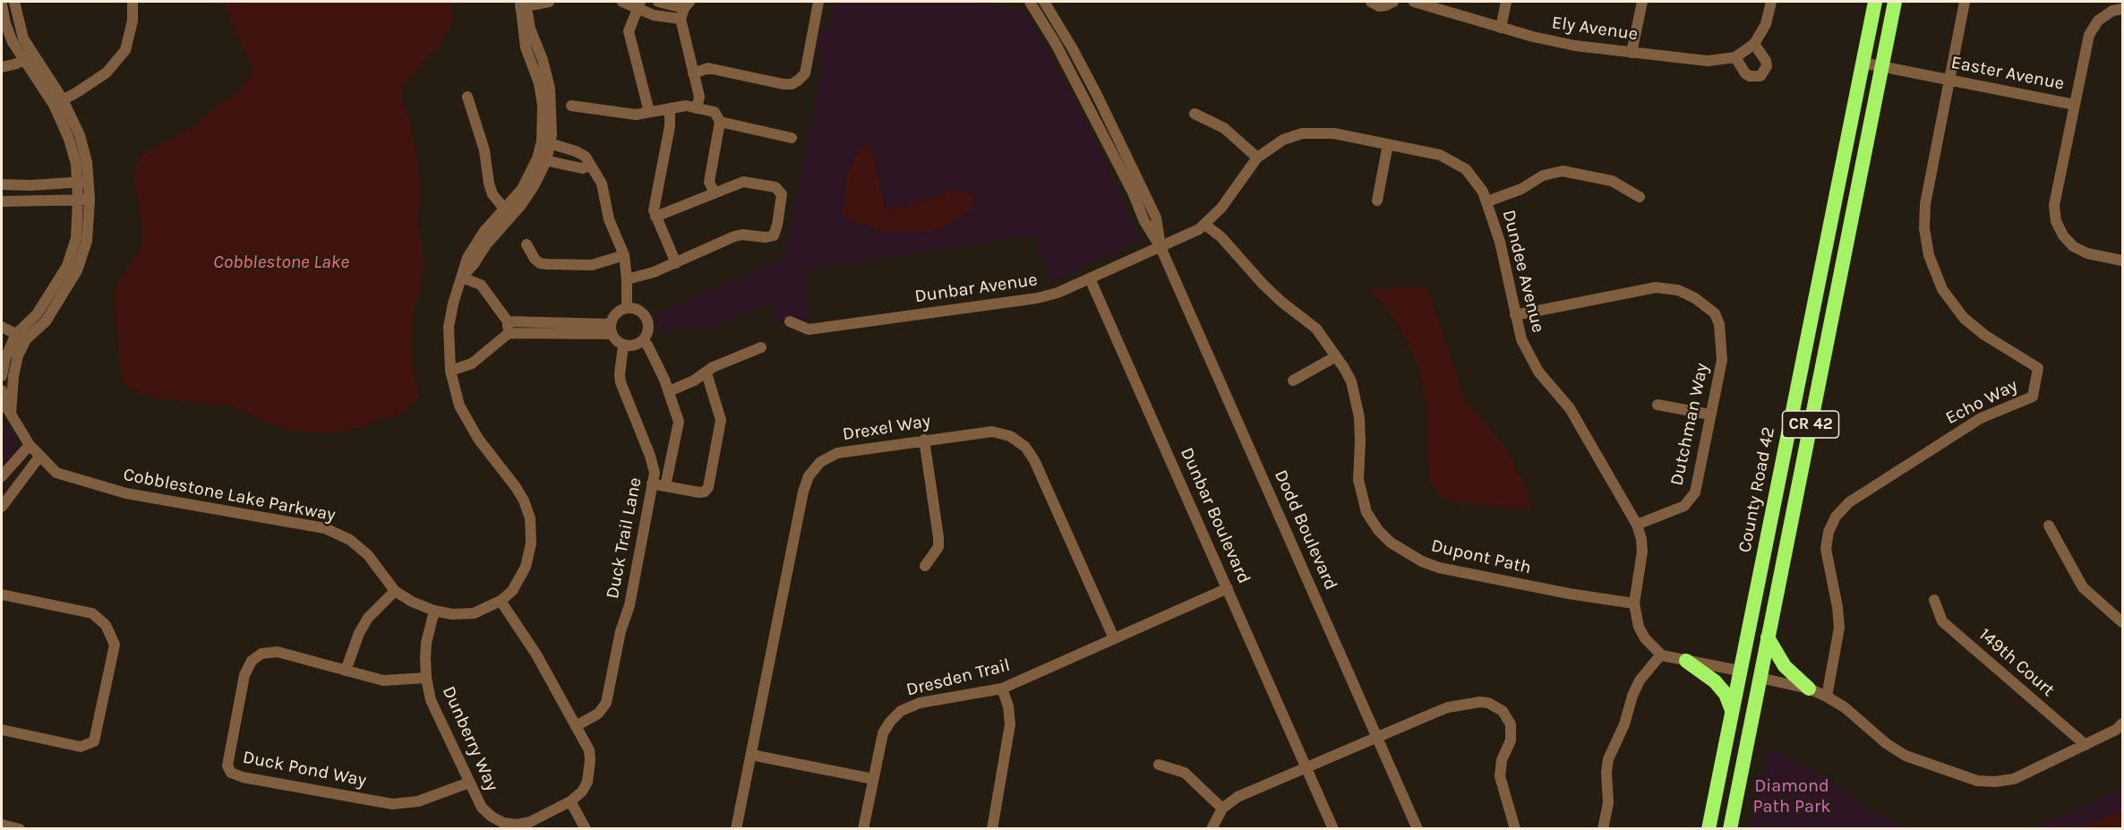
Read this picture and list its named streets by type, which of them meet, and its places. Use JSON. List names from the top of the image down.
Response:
{
  "streets": {
    "highway": ["CR 42", "County Road 42"],
    "street": [
      "Ely Avenue",
      "Easter Avenue",
      "Dundee Avenue",
      "Dunbar Avenue",
      "Echo Way",
      "Dutchman Way",
      "Drexel Way",
      "Cobblestone Lake Parkway",
      "Dunbar Boulevard",
      "Dodd Boulevard",
      "Duck Trail Lane",
      "Dupont Path",
      "149th Court",
      "Dresden Trail",
      "Dunberry Way",
      "Duck Pond Way"
    ]
  },
  "crossings": [
    ["Easter Avenue", "Echo Way"],
    ["Easter Avenue", "CR 42"],
    ["Easter Avenue", "County Road 42"],
    ["Dundee Avenue", "Dunbar Avenue"],
    ["Dundee Avenue", "Dutchman Way"],
    ["Dundee Avenue", "Dodd Boulevard"],
    ["Dundee Avenue", "Dupont Path"],
    ["Dunbar Avenue", "Dunbar Boulevard"],
    ["Dunbar Avenue", "Dodd Boulevard"],
    ["Drexel Way", "Dresden Trail"],
    ["Cobblestone Lake Parkway", "Dunberry Way"],
    ["Dunbar Boulevard", "Dresden Trail"],
    ["Duck Trail Lane", "Dunberry Way"],
    ["Dunberry Way", "Duck Pond Way"]
  ],
  "water": ["Cobblestone Lake"],
  "parks": ["Diamond Path Park"]
}
